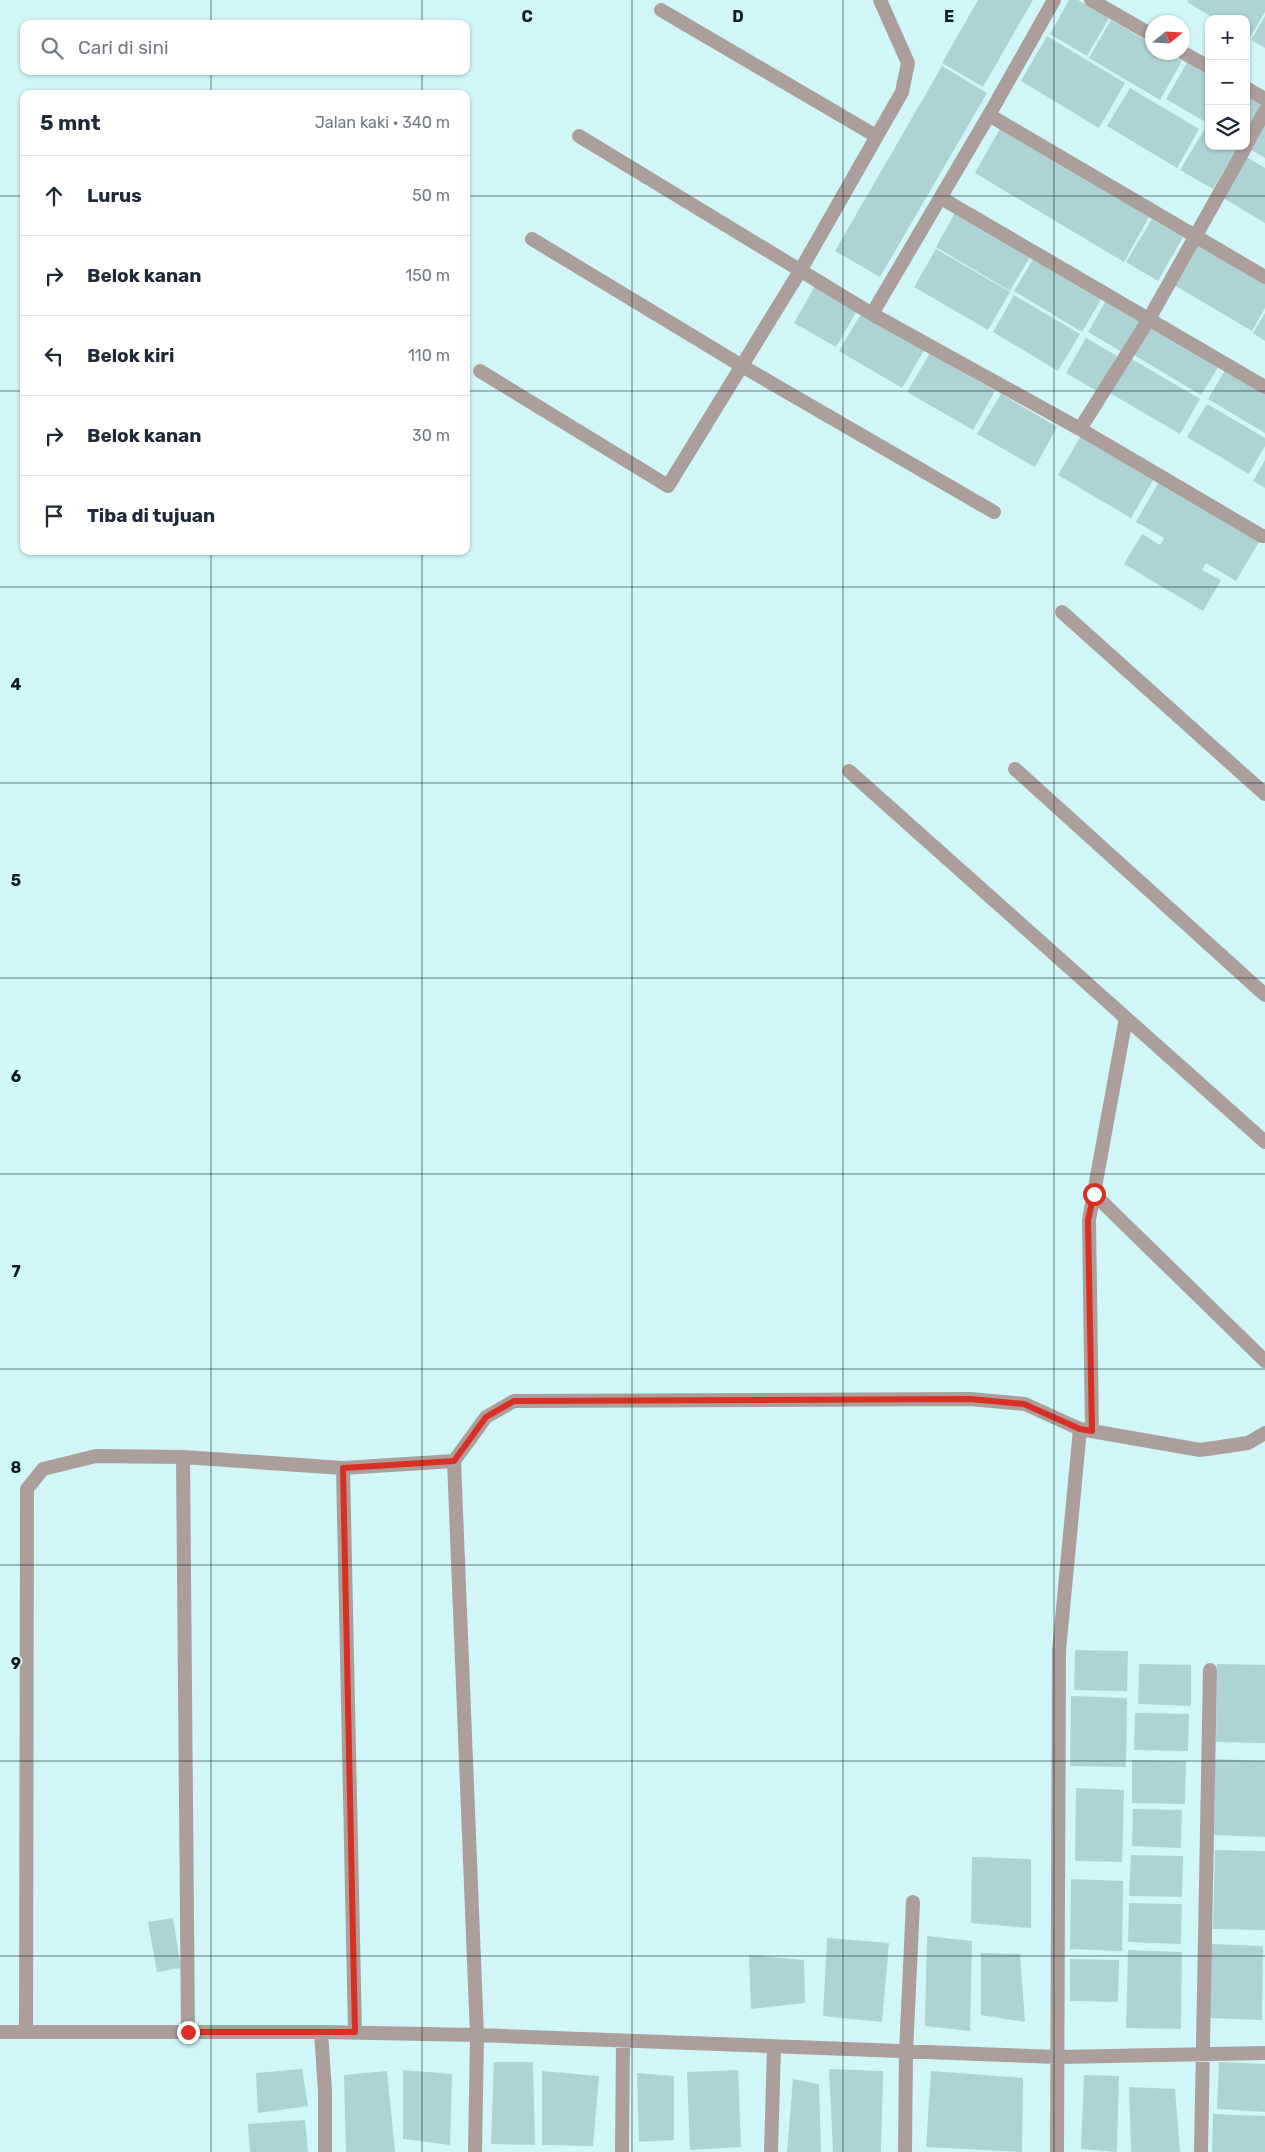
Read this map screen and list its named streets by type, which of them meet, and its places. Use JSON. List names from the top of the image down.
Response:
{
  "north": "right",
  "page": {
    "map_buttons": ["+", "−"],
    "search": "Cari di sini",
    "heading": ["5 mnt", "Jalan kaki · 340 m"],
    "list": [
      ["Lurus", "50 m"],
      ["Belok kanan", "150 m"],
      ["Belok kiri", "110 m"],
      ["Belok kanan", "30 m"],
      "Tiba di tujuan"
    ]
  },
  "grid": {
    "columns": ["C", "D", "E"],
    "rows": [
      "4",
      "5",
      "6",
      "7",
      "8",
      "9"
    ]
  }
}
